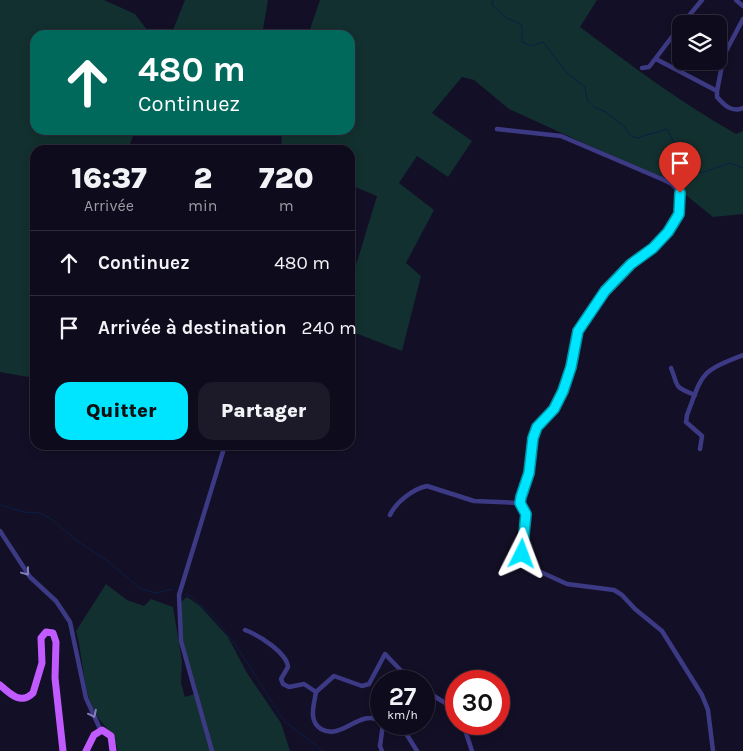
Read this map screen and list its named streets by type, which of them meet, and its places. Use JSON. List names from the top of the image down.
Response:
{
  "page": {
    "turn": ["480 m", "Continuez"],
    "eta": [
      "16:37",
      "Arrivée",
      "2",
      "min",
      "720",
      "m"
    ],
    "list": [
      {
        "name": "Continuez",
        "value": "480 m"
      },
      {
        "name": "Arrivée à destination",
        "value": "240 m"
      }
    ],
    "buttons": ["Quitter", "Partager"],
    "speed": "27 km/h",
    "limit": "30"
  }
}
